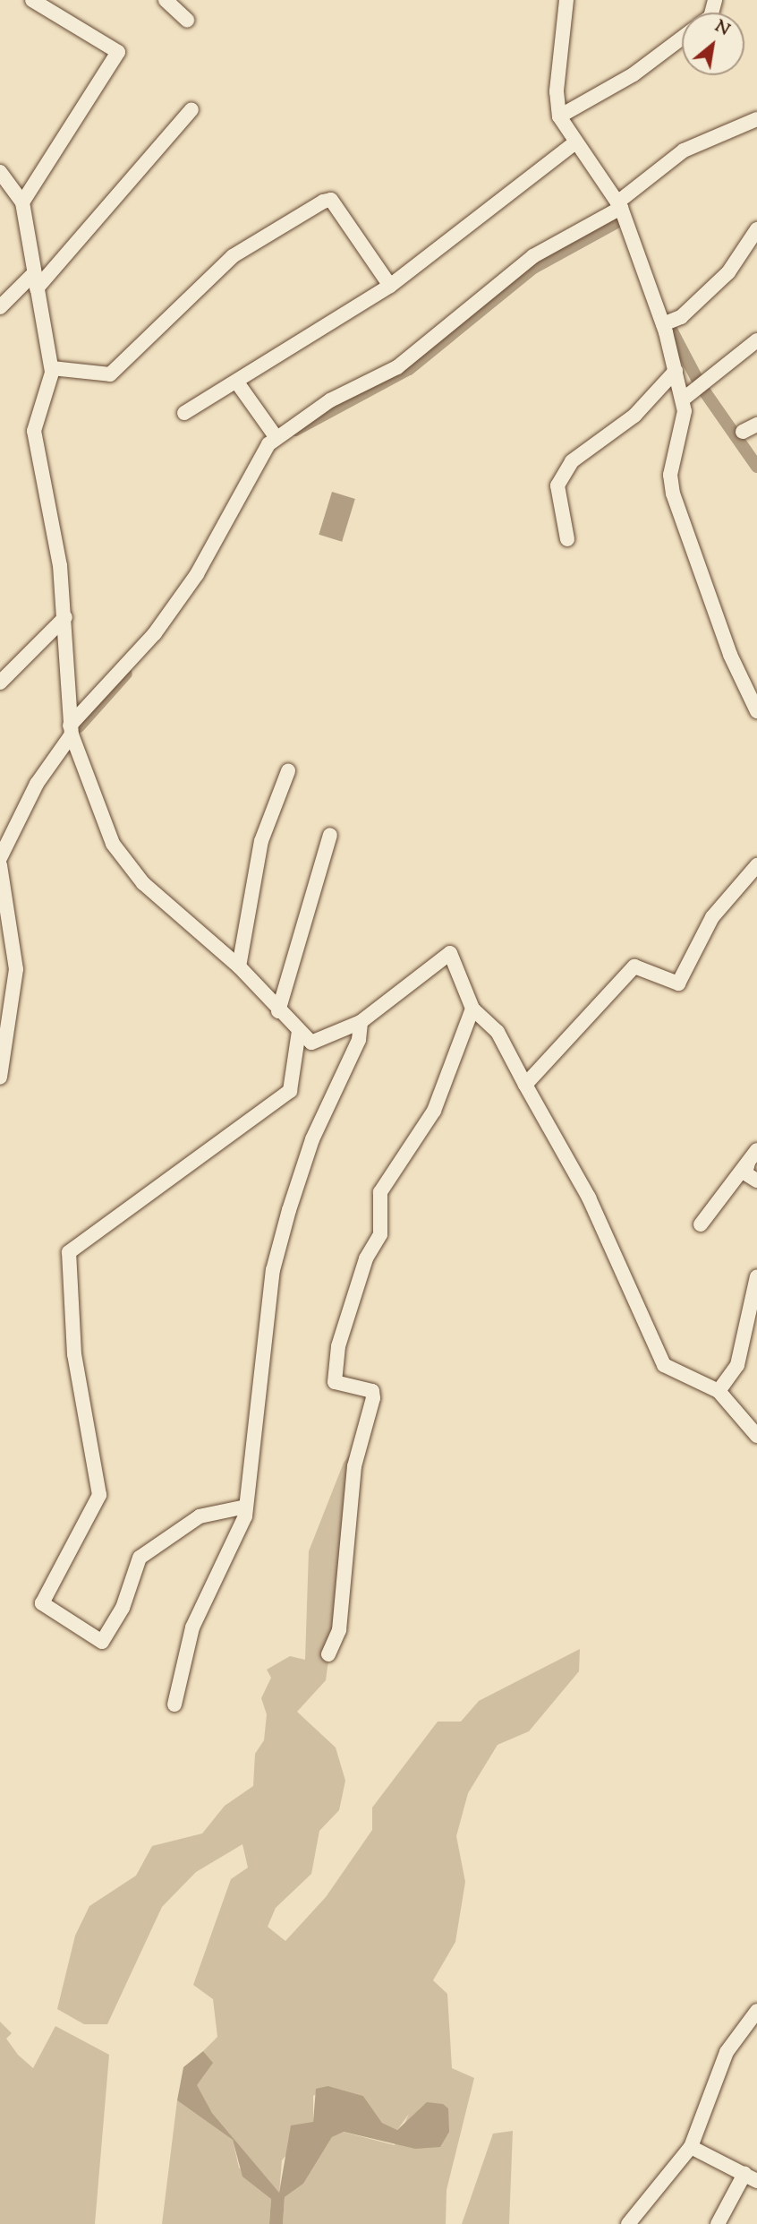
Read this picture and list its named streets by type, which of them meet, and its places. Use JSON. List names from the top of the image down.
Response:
{
  "north": "top right"
}
